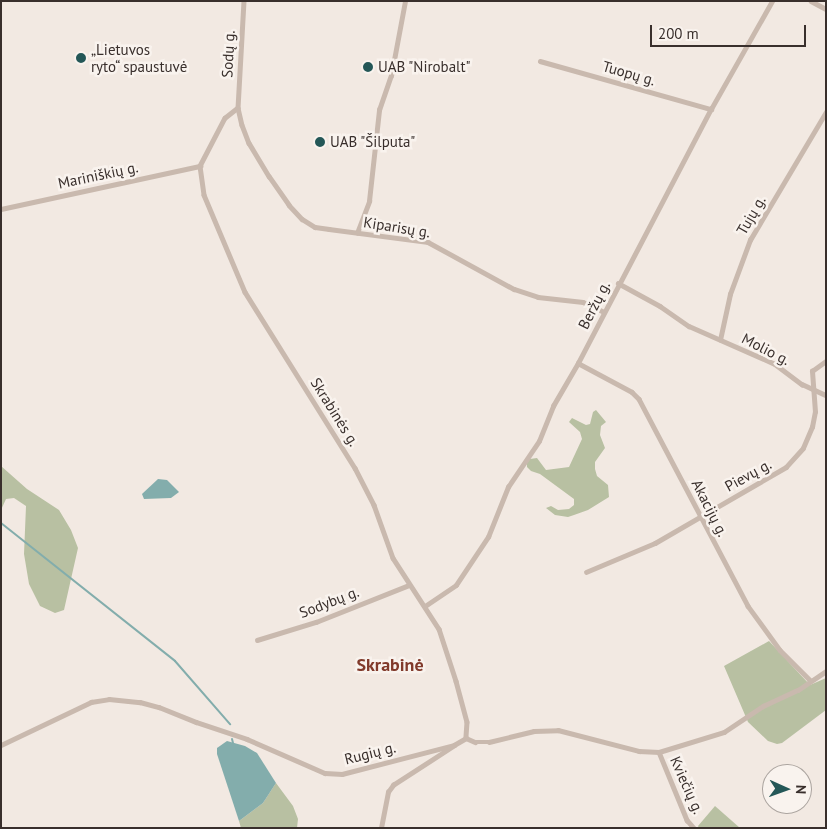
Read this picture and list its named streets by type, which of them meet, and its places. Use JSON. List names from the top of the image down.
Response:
{
  "streets": {
    "street": [
      "Sodų g.",
      "Tuopų g.",
      "Mariniškių g.",
      "Tujų g.",
      "Kiparisų g.",
      "Beržų g.",
      "Molio g.",
      "Skrabinės g.",
      "Pievų g.",
      "Akacijų g.",
      "Sodybų g.",
      "Rugių g.",
      "Kviečių g."
    ]
  },
  "crossings": [
    ["Sodų g.", "Kiparisų g."],
    ["Tuopų g.", "Beržų g."],
    ["Mariniškių g.", "Skrabinės g."],
    ["Tujų g.", "Molio g."],
    ["Kiparisų g.", "Beržų g."],
    ["Beržų g.", "Molio g."],
    ["Beržų g.", "Skrabinės g."],
    ["Beržų g.", "Akacijų g."],
    ["Molio g.", "Pievų g."],
    ["Skrabinės g.", "Sodybų g."],
    ["Skrabinės g.", "Rugių g."],
    ["Pievų g.", "Akacijų g."]
  ],
  "districts": ["Skrabinė"],
  "places": ["„Lietuvos ryto“ spaustuvė", "UAB \"Nirobalt\"", "UAB \"Šilputa\""],
  "scale_bar": "200 m",
  "north": "right"
}
